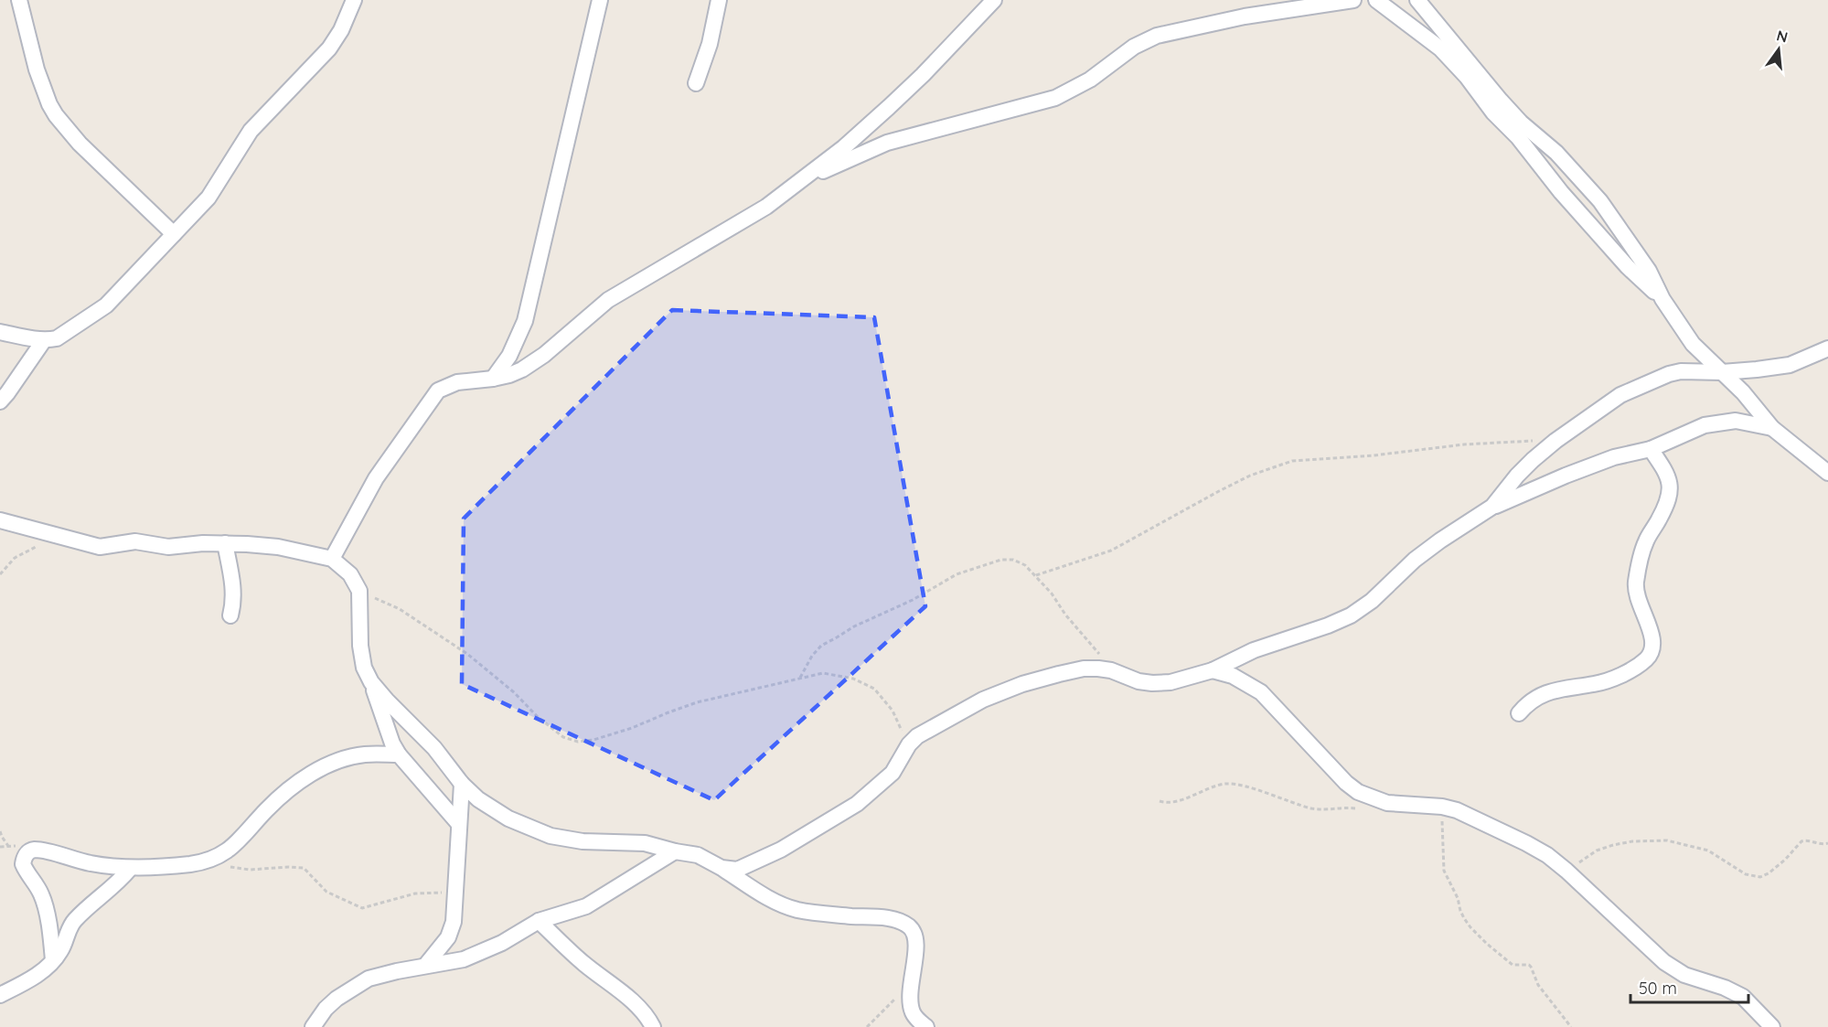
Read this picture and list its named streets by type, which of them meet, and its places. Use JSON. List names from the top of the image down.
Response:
{
  "scale_bar": "50 m",
  "north": "top"
}
